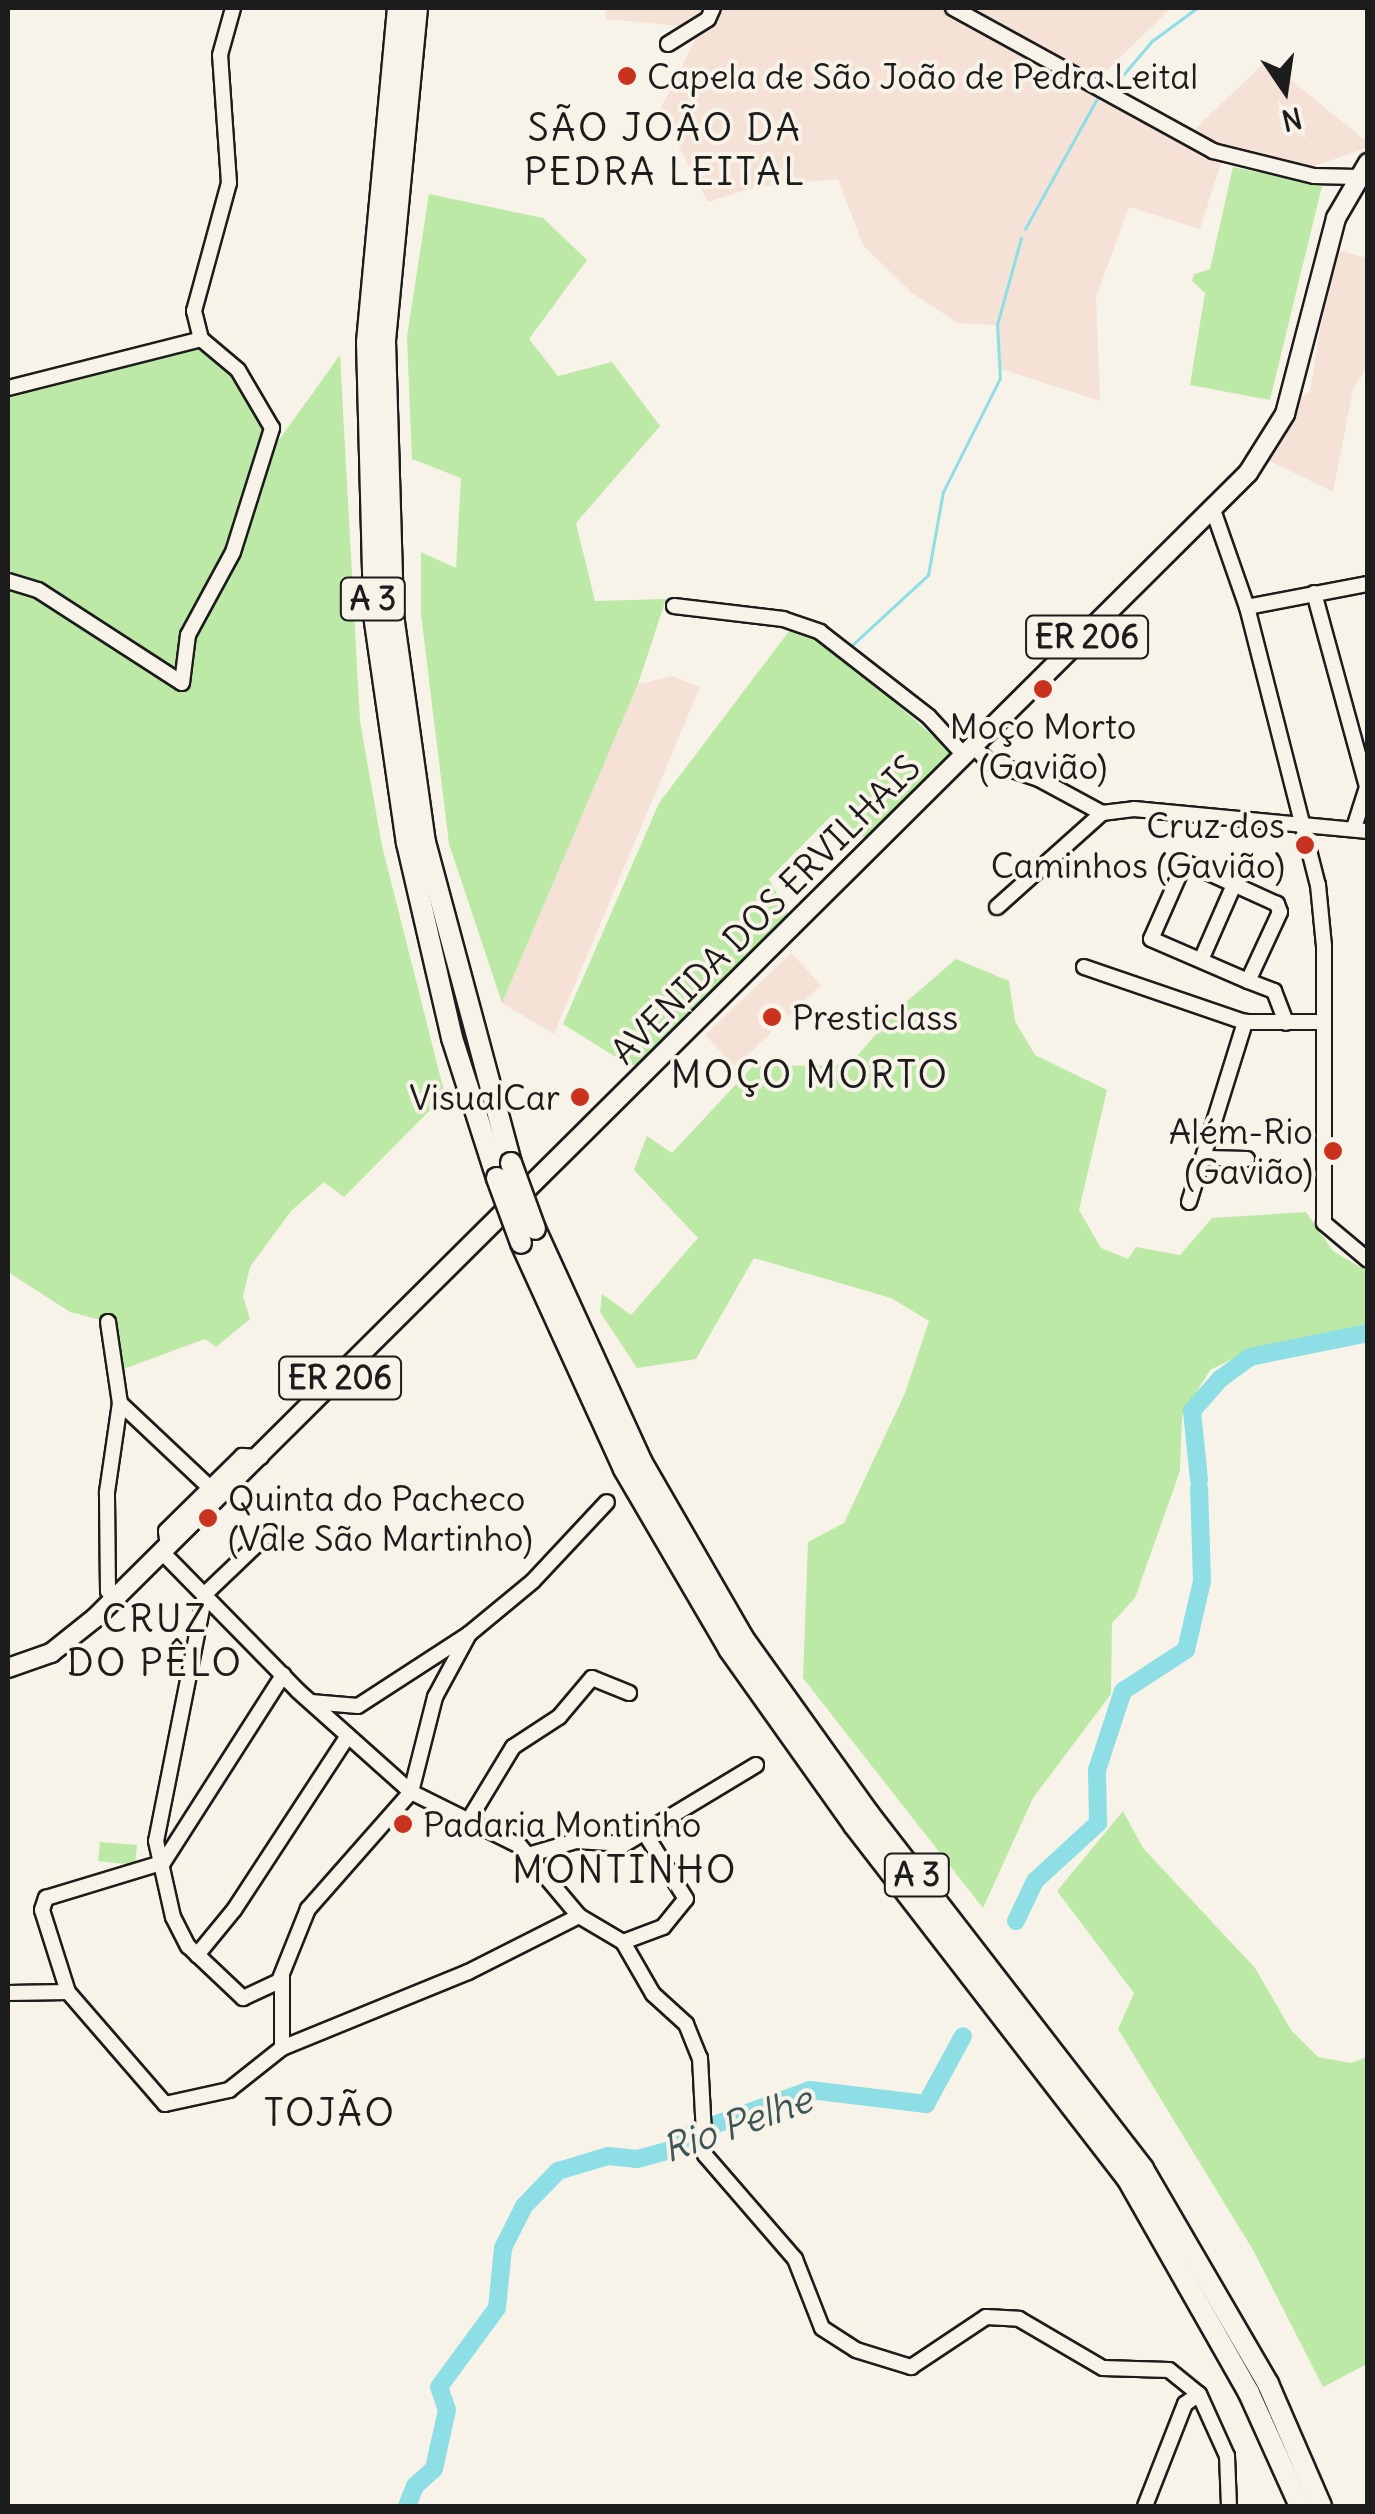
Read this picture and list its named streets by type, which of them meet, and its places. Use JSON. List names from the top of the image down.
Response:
{
  "streets": {
    "highway": ["A 3"],
    "main road": ["ER 206", "AVENIDA DOS ERVILHAIS"]
  },
  "crossings": [
    ["ER 206", "AVENIDA DOS ERVILHAIS"]
  ],
  "districts": [
    "SÃO JOÃO DA PEDRA LEITAL",
    "MOÇO MORTO",
    "CRUZ DO PÊLO",
    "MONTINHO",
    "TOJÃO"
  ],
  "water": ["Rio Pelhe"],
  "places": [
    "Capela de São João de Pedra Leital",
    "Moço Morto (Gavião)",
    "Cruz dos Caminhos (Gavião)",
    "Presticlass",
    "VisualCar",
    "Além-Rio (Gavião)",
    "Quinta do Pacheco (Vale São Martinho)",
    "Padaria Montinho"
  ],
  "north": "bottom"
}
